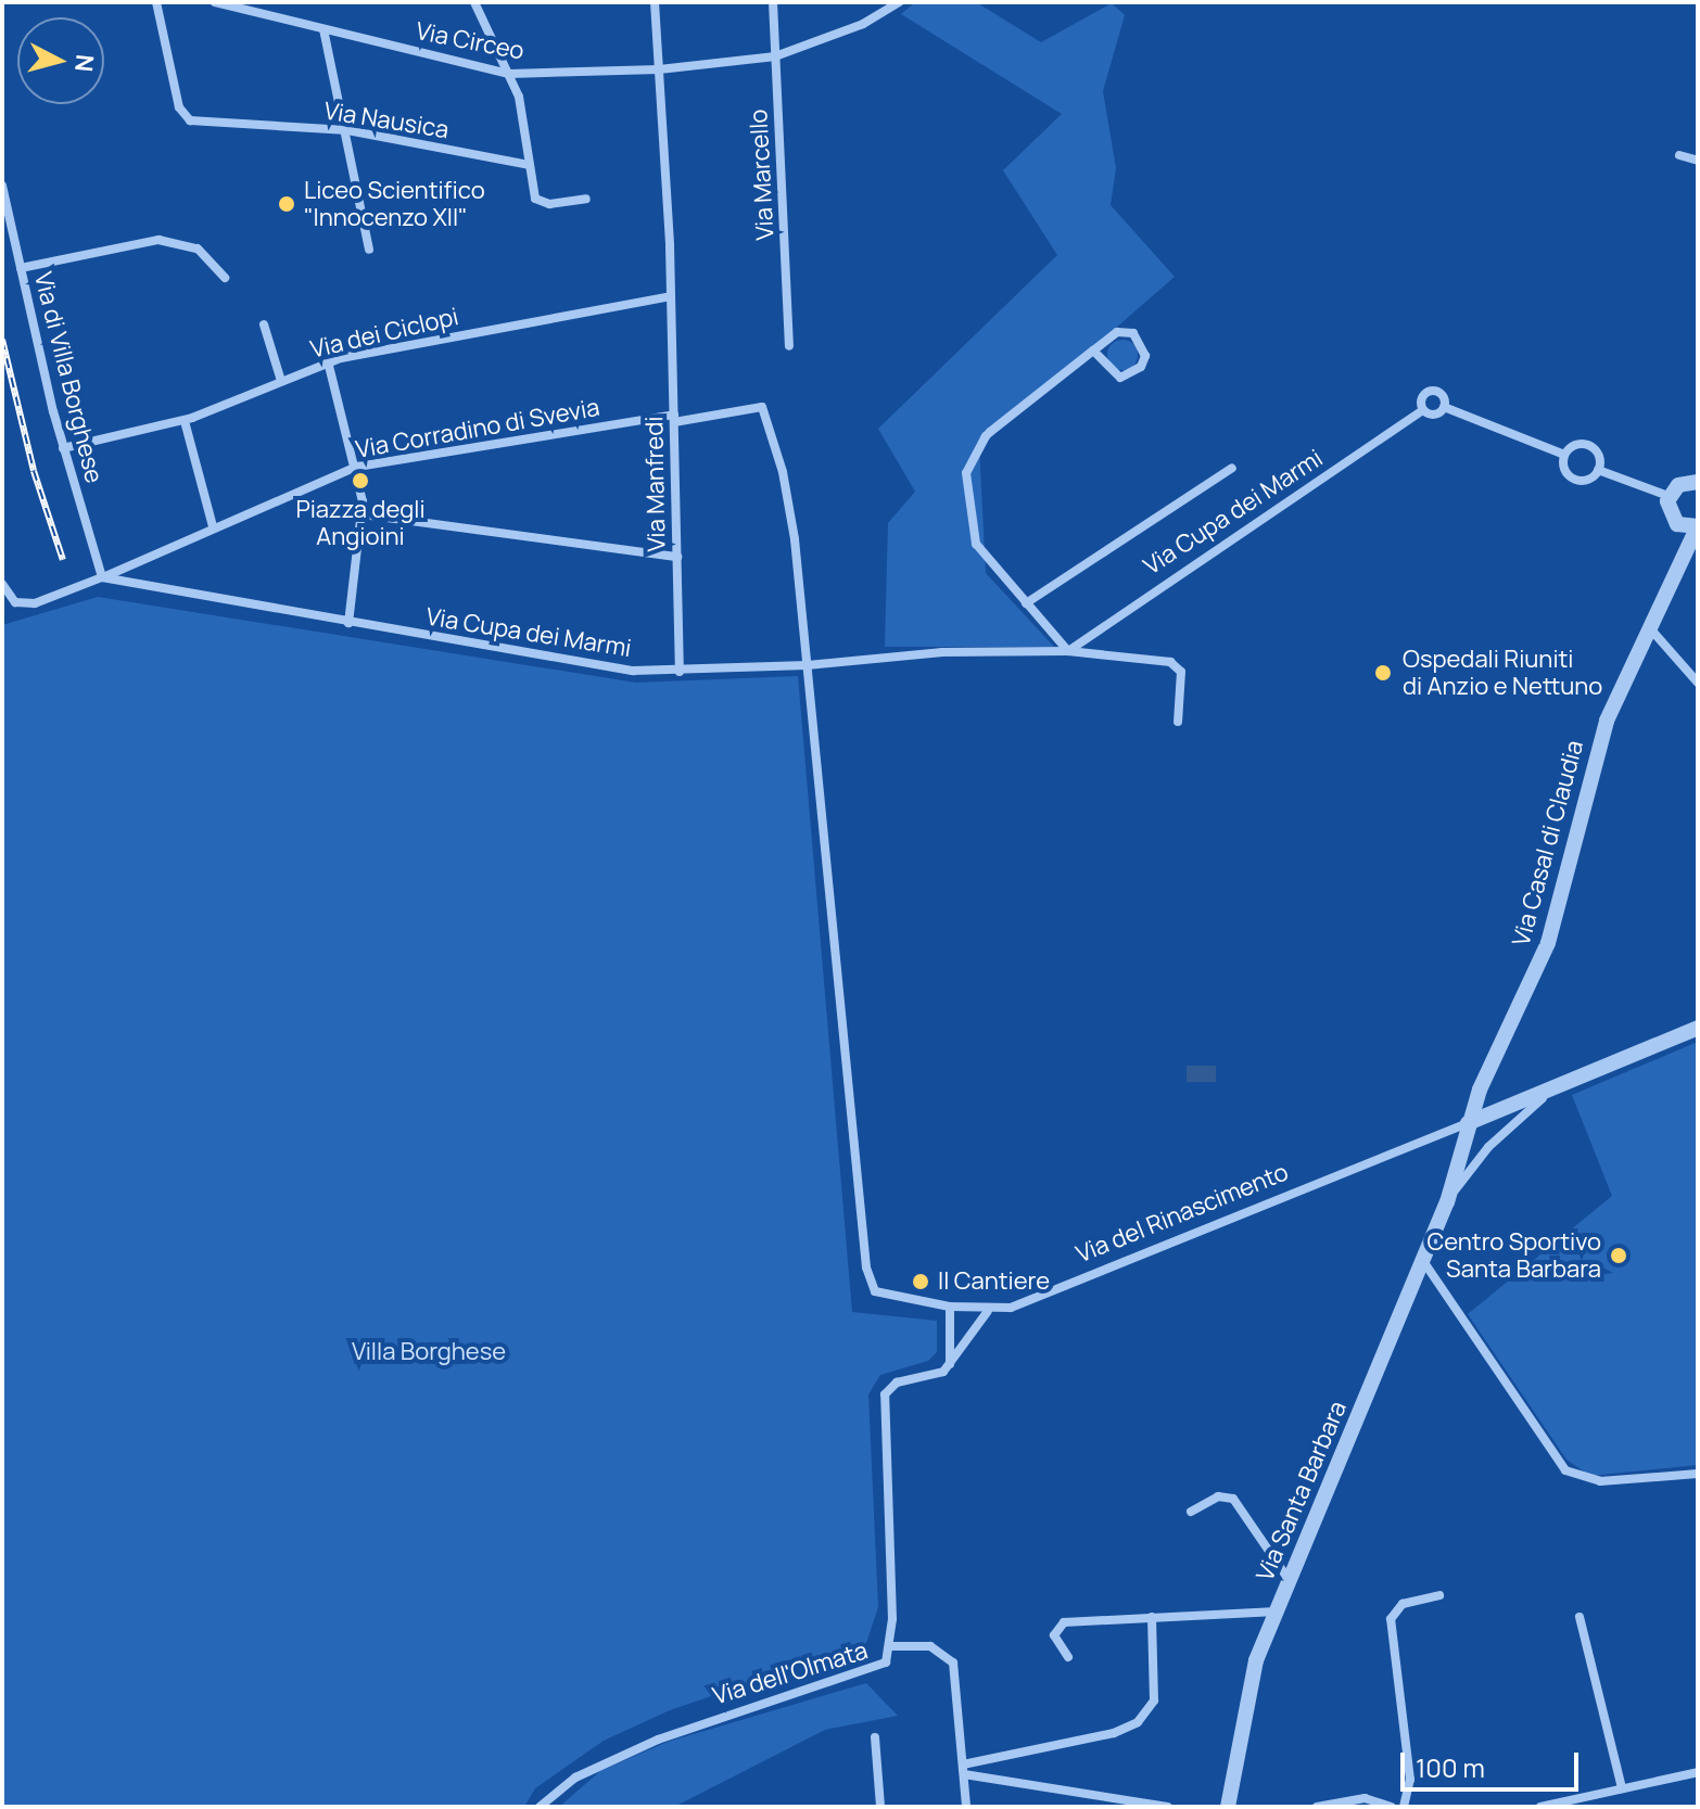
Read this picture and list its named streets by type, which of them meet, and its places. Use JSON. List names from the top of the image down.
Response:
{
  "streets": {
    "street": [
      "Via Circeo",
      "Via Nausica",
      "Via Marcello",
      "Via dei Ciclopi",
      "Via di Villa Borghese",
      "Via Corradino di Svevia",
      "Via Manfredi",
      "Via Cupa dei Marmi",
      "Via Casal di Claudia",
      "Via del Rinascimento",
      "Via Santa Barbara",
      "Via dell'Olmata"
    ]
  },
  "crossings": [
    ["Via Circeo", "Via Marcello"],
    ["Via Circeo", "Via Manfredi"],
    ["Via dei Ciclopi", "Via di Villa Borghese"],
    ["Via dei Ciclopi", "Via Manfredi"],
    ["Via di Villa Borghese", "Via Corradino di Svevia"],
    ["Via di Villa Borghese", "Via Cupa dei Marmi"],
    ["Via Corradino di Svevia", "Via Manfredi"],
    ["Via Corradino di Svevia", "Via Cupa dei Marmi"],
    ["Via Corradino di Svevia", "Via del Rinascimento"],
    ["Via Manfredi", "Via Cupa dei Marmi"],
    ["Via Cupa dei Marmi", "Via del Rinascimento"],
    ["Via Casal di Claudia", "Via del Rinascimento"],
    ["Via Casal di Claudia", "Via Santa Barbara"],
    ["Via del Rinascimento", "Via Santa Barbara"]
  ],
  "parks": ["Villa Borghese"],
  "places": [
    "Liceo Scientifico \"Innocenzo XII\"",
    "Piazza degli Angioini",
    "Ospedali Riuniti di Anzio e Nettuno",
    "Centro Sportivo Santa Barbara",
    "Il Cantiere"
  ],
  "scale_bar": "100 m",
  "north": "right"
}
